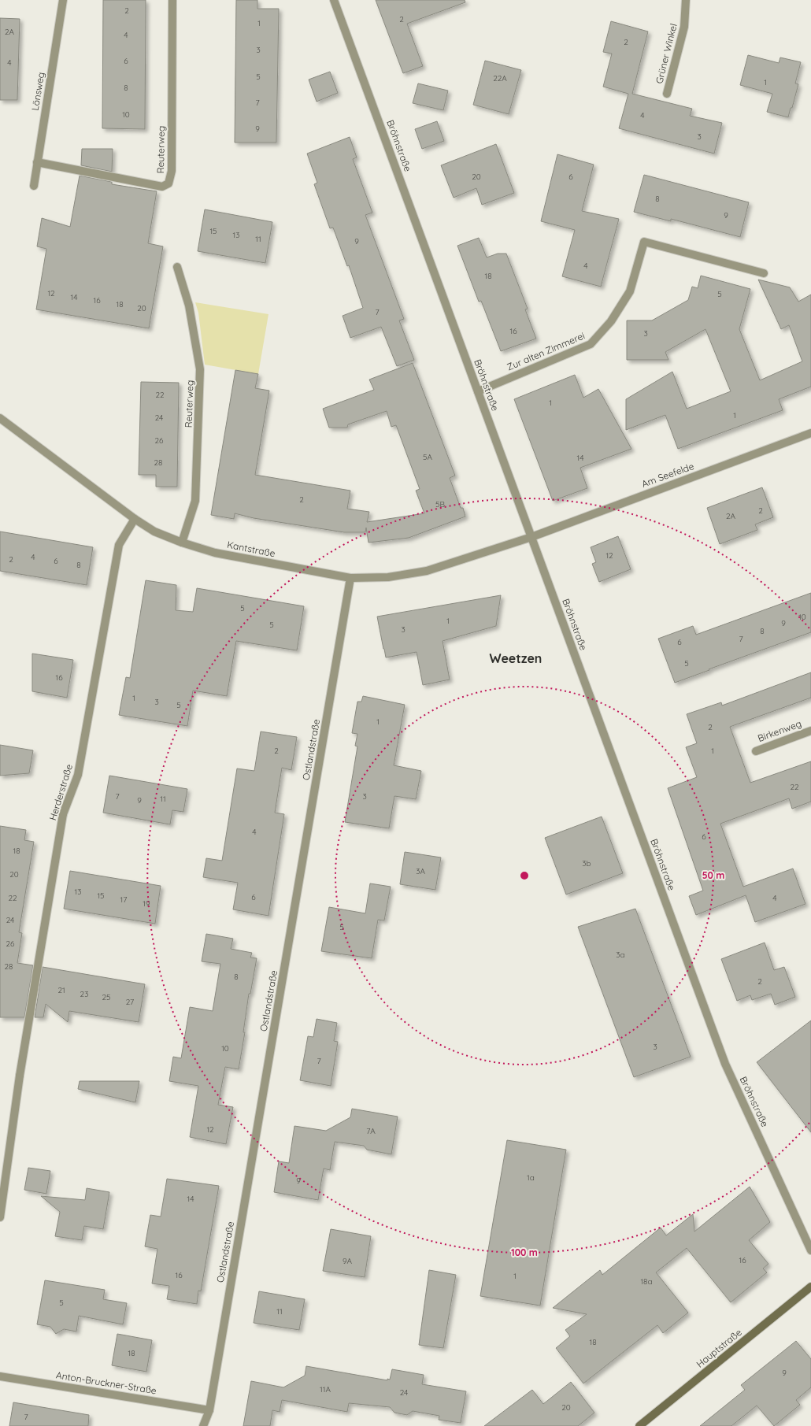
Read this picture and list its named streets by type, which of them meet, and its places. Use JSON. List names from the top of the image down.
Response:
{
  "streets": {
    "street": [
      "Grüner Winkel",
      "Lönsweg",
      "Bröhnstraße",
      "Reuterweg",
      "Zur alten Zimmerei",
      "Am Seefelde",
      "Kantstraße",
      "Birkenweg",
      "Ostlandstraße",
      "Herderstraße",
      "Hauptstraße",
      "Anton-Bruckner-Straße"
    ]
  },
  "crossings": [
    ["Lönsweg", "Reuterweg"],
    ["Bröhnstraße", "Zur alten Zimmerei"],
    ["Bröhnstraße", "Am Seefelde"],
    ["Bröhnstraße", "Kantstraße"],
    ["Reuterweg", "Kantstraße"],
    ["Am Seefelde", "Kantstraße"],
    ["Kantstraße", "Ostlandstraße"],
    ["Kantstraße", "Herderstraße"],
    ["Ostlandstraße", "Anton-Bruckner-Straße"]
  ],
  "districts": ["Weetzen"],
  "house_numbers": [
    "2",
    "2",
    "1",
    "2A",
    "4",
    "2",
    "3",
    "6",
    "4",
    "5",
    "22A",
    "1",
    "8",
    "7",
    "10",
    "4",
    "9",
    "3",
    "20",
    "6",
    "8",
    "9",
    "15",
    "13",
    "11",
    "9",
    "4",
    "18",
    "12",
    "5",
    "14",
    "16",
    "18",
    "20",
    "7",
    "16",
    "3",
    "22",
    "1",
    "1",
    "24",
    "26",
    "5A",
    "14",
    "28",
    "2",
    "5B",
    "2",
    "2A",
    "12",
    "4",
    "2",
    "6",
    "8",
    "5",
    "10",
    "1",
    "9",
    "5",
    "3",
    "8",
    "7",
    "6",
    "5",
    "16",
    "1",
    "3",
    "5",
    "1",
    "2",
    "2",
    "1",
    "22",
    "7",
    "3",
    "11",
    "9",
    "4",
    "6",
    "18",
    "3b",
    "3A",
    "20",
    "13",
    "15",
    "6",
    "22",
    "4",
    "17",
    "19",
    "24",
    "5",
    "26",
    "3a",
    "28",
    "8",
    "2",
    "21",
    "23",
    "25",
    "27",
    "3",
    "10",
    "7",
    "12",
    "7A",
    "1a",
    "9",
    "14",
    "16",
    "9A",
    "16",
    "1",
    "18a",
    "5",
    "11",
    "18",
    "18",
    "9",
    "11A",
    "24",
    "20",
    "7"
  ],
  "rings": ["50 m", "100 m"]
}
